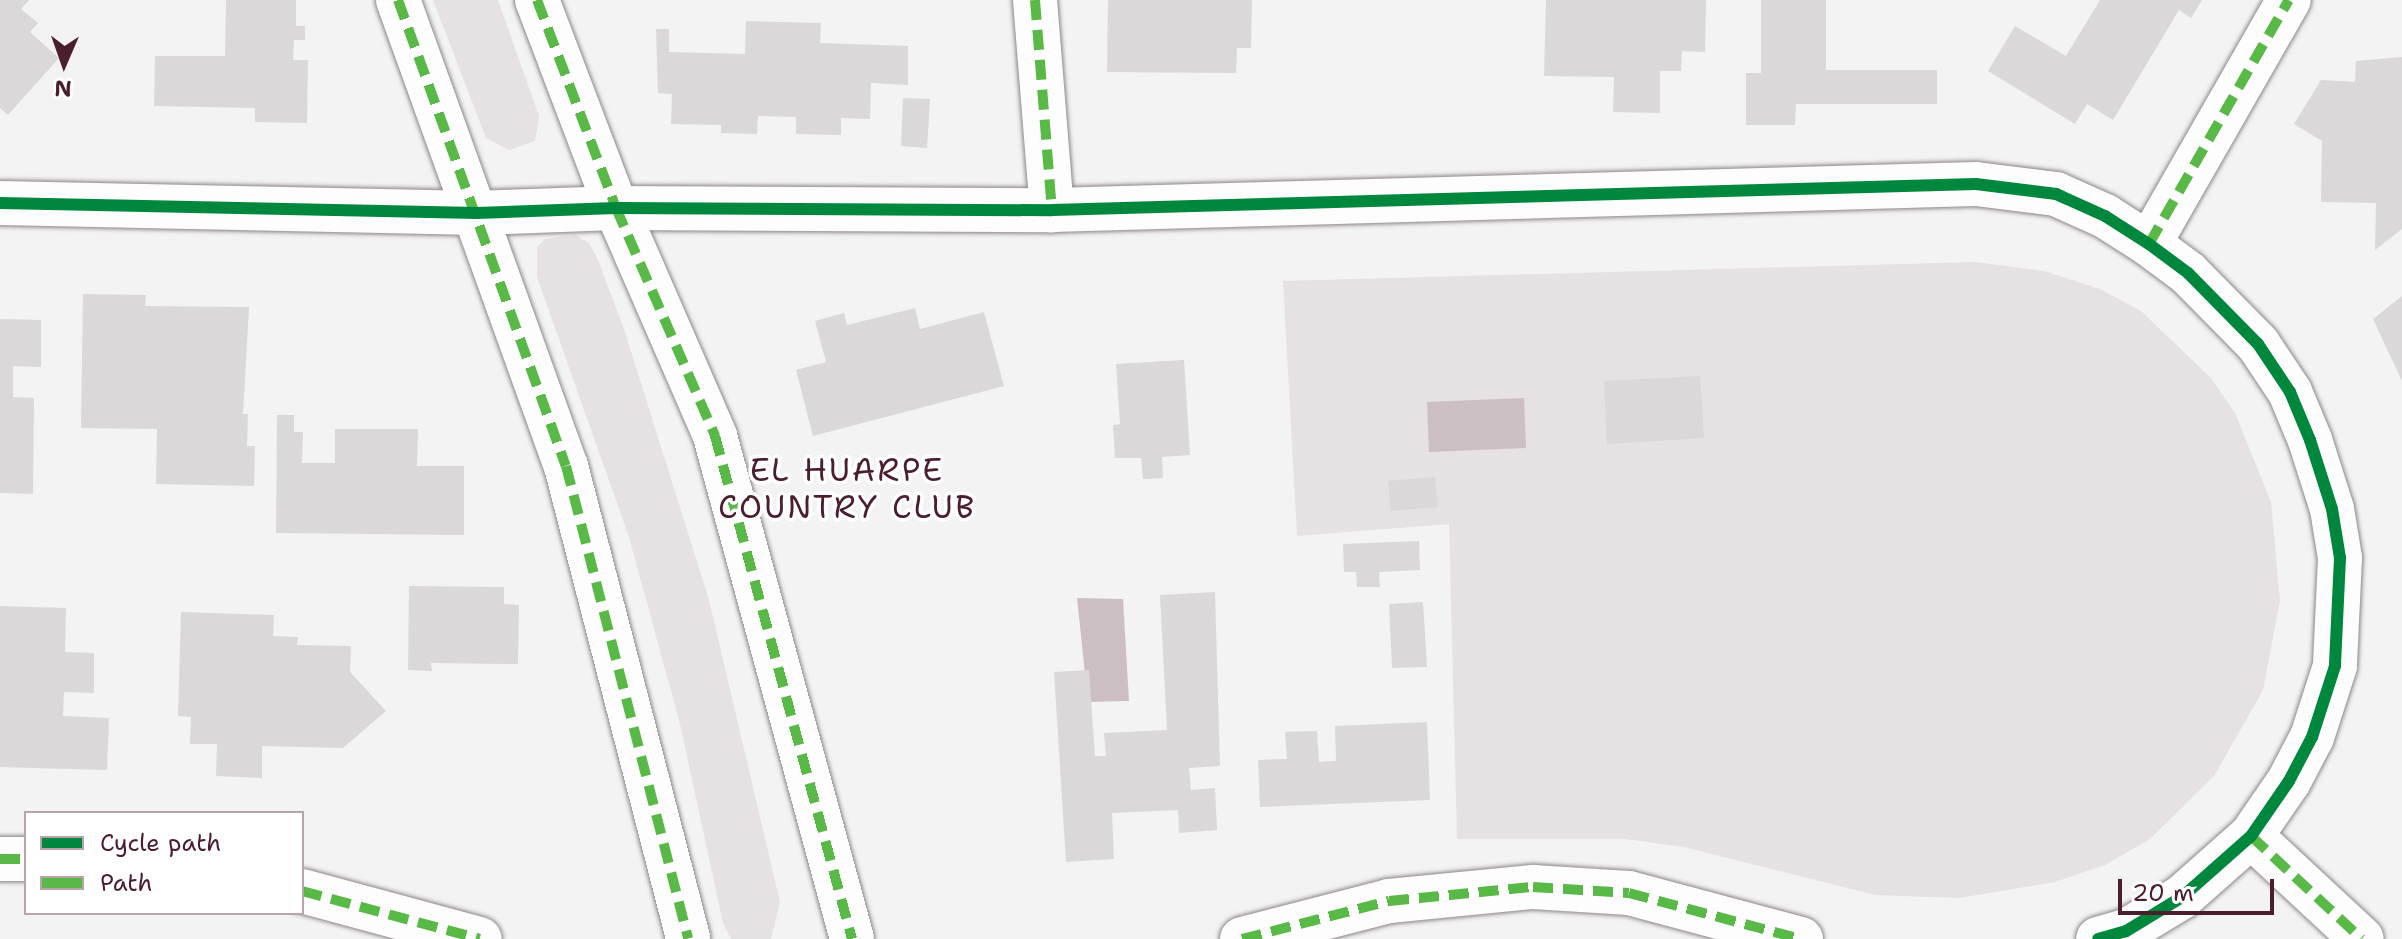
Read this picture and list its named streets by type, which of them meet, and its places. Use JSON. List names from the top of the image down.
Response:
{
  "districts": ["EL HUARPE COUNTRY CLUB"],
  "legend": ["Cycle path", "Path"],
  "scale_bar": "20 m",
  "north": "bottom"
}
